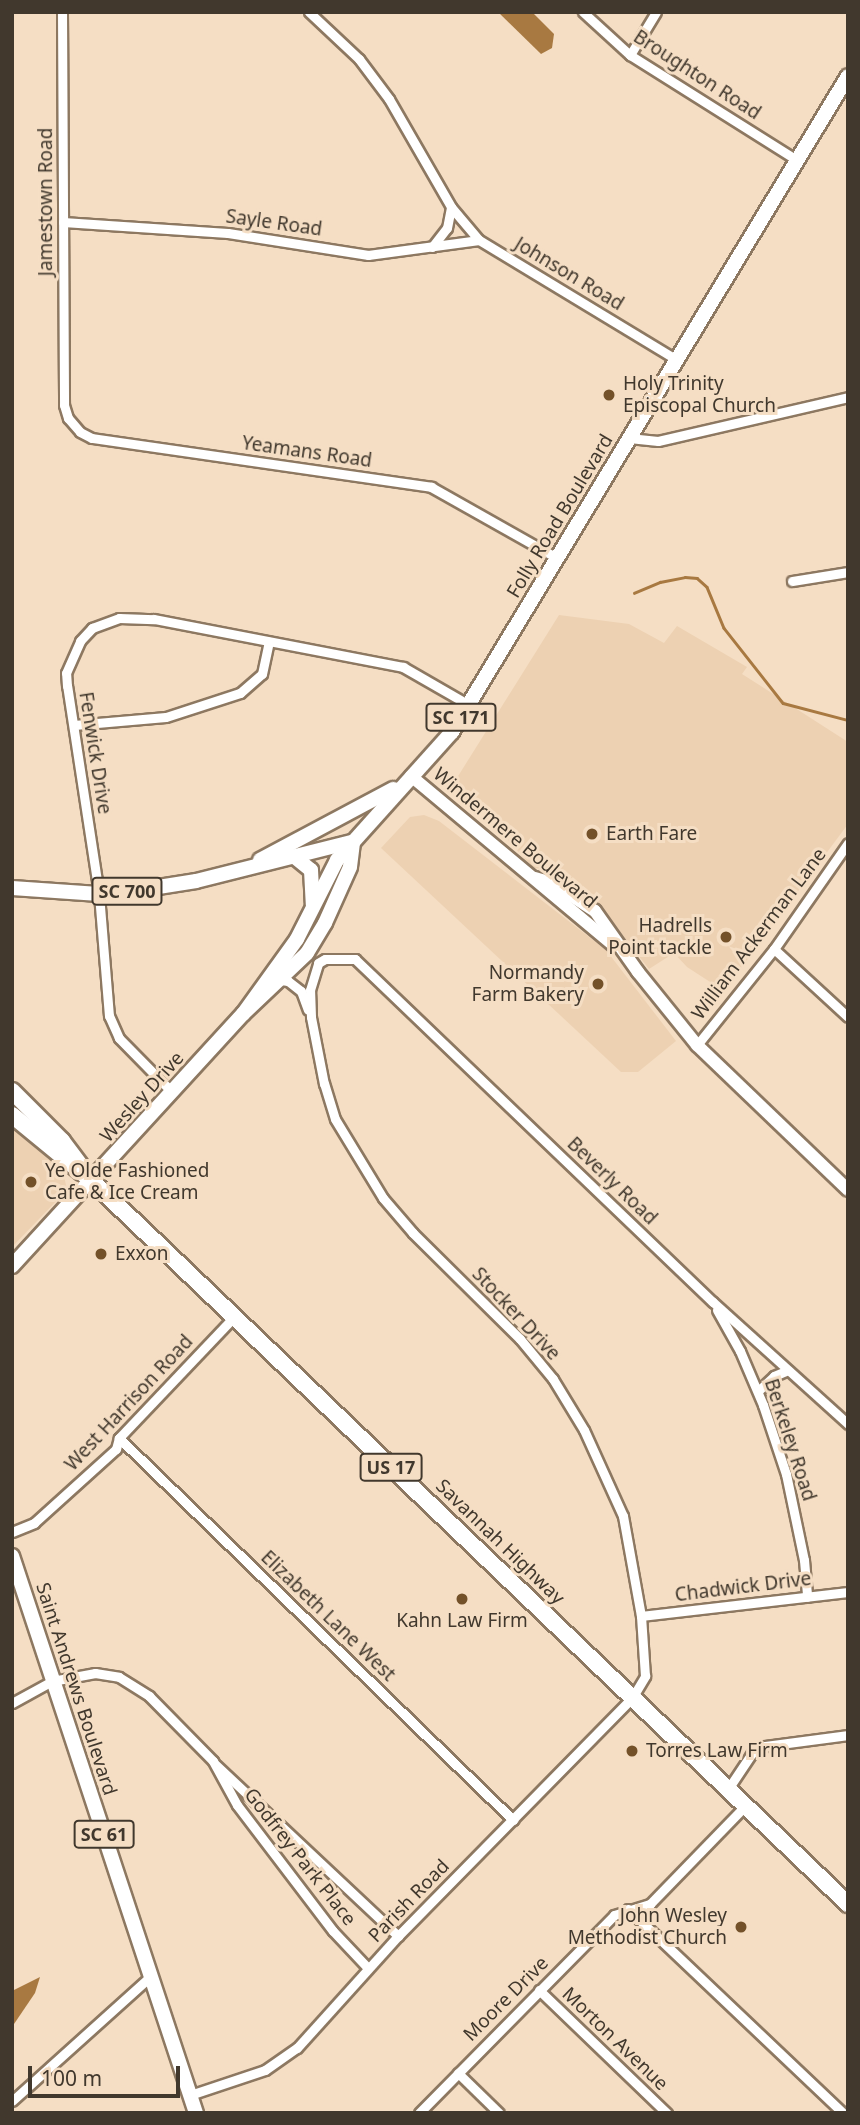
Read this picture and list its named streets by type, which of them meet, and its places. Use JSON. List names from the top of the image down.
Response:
{
  "streets": {
    "highway": ["US 17", "Savannah Highway"],
    "main road": [
      "Folly Road Boulevard",
      "SC 171",
      "SC 700",
      "Wesley Drive",
      "Saint Andrews Boulevard",
      "SC 61"
    ],
    "street": [
      "Broughton Road",
      "Jamestown Road",
      "Sayle Road",
      "Johnson Road",
      "Yeamans Road",
      "Fenwick Drive",
      "Windermere Boulevard",
      "William Ackerman Lane",
      "Beverly Road",
      "Stocker Drive",
      "West Harrison Road",
      "Berkeley Road",
      "Chadwick Drive",
      "Elizabeth Lane West",
      "Godfrey Park Place",
      "Parish Road",
      "Moore Drive",
      "Morton Avenue"
    ]
  },
  "crossings": [
    ["Broughton Road", "Folly Road Boulevard"],
    ["Jamestown Road", "Sayle Road"],
    ["Jamestown Road", "Yeamans Road"],
    ["Sayle Road", "Johnson Road"],
    ["Johnson Road", "Folly Road Boulevard"],
    ["Yeamans Road", "Folly Road Boulevard"],
    ["Folly Road Boulevard", "Fenwick Drive"],
    ["Folly Road Boulevard", "Windermere Boulevard"],
    ["Folly Road Boulevard", "Wesley Drive"],
    ["Fenwick Drive", "Wesley Drive"],
    ["Windermere Boulevard", "William Ackerman Lane"],
    ["Wesley Drive", "Stocker Drive"],
    ["Wesley Drive", "Savannah Highway"],
    ["Beverly Road", "Stocker Drive"],
    ["Beverly Road", "Berkeley Road"],
    ["Stocker Drive", "Savannah Highway"],
    ["Stocker Drive", "Chadwick Drive"],
    ["Stocker Drive", "Parish Road"],
    ["West Harrison Road", "Savannah Highway"],
    ["West Harrison Road", "Elizabeth Lane West"],
    ["Berkeley Road", "Chadwick Drive"],
    ["Savannah Highway", "Parish Road"],
    ["Savannah Highway", "Moore Drive"],
    ["Elizabeth Lane West", "Parish Road"],
    ["Saint Andrews Boulevard", "Godfrey Park Place"],
    ["Saint Andrews Boulevard", "Parish Road"],
    ["Godfrey Park Place", "Parish Road"],
    ["Moore Drive", "Morton Avenue"]
  ],
  "places": [
    "Holy Trinity Episcopal Church",
    "Earth Fare",
    "Hadrells Point tackle",
    "Normandy Farm Bakery",
    "Ye Olde Fashioned Cafe & Ice Cream",
    "Exxon",
    "Kahn Law Firm",
    "Torres Law Firm",
    "John Wesley Methodist Church"
  ],
  "scale_bar": "100 m"
}
